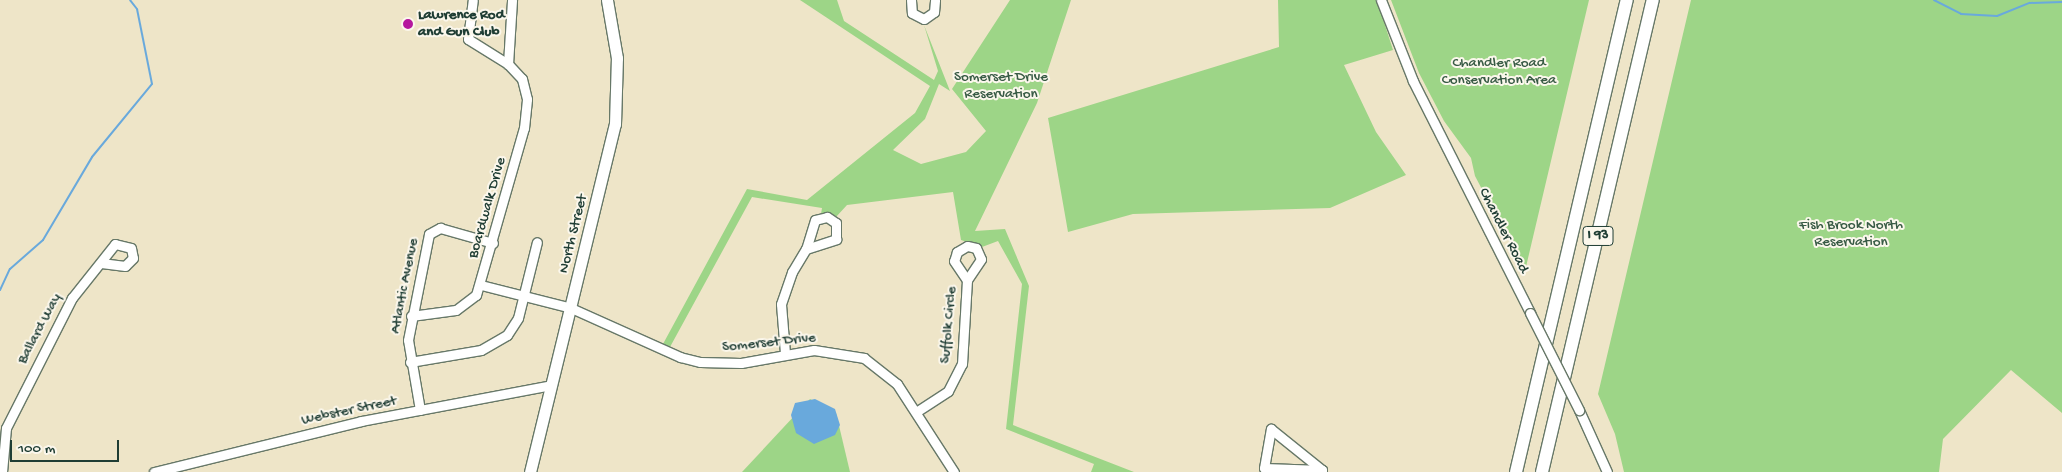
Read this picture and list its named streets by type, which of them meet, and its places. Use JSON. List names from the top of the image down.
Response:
{
  "streets": {
    "highway": ["I 93"],
    "main road": ["North Street"],
    "street": [
      "Boardwalk Drive",
      "Chandler Road",
      "Atlantic Avenue",
      "Suffolk Circle",
      "Ballard Way",
      "Somerset Drive",
      "Webster Street"
    ]
  },
  "crossings": [
    ["Boardwalk Drive", "Atlantic Avenue"],
    ["Boardwalk Drive", "Somerset Drive"],
    ["North Street", "Somerset Drive"],
    ["North Street", "Webster Street"],
    ["Atlantic Avenue", "Webster Street"],
    ["Suffolk Circle", "Somerset Drive"]
  ],
  "parks": ["Chandler Road Conservation Area", "Somerset Drive Reservation", "Fish Brook North Reservation"],
  "places": ["Lawrence Rod and Gun Club"],
  "scale_bar": "100 m"
}
